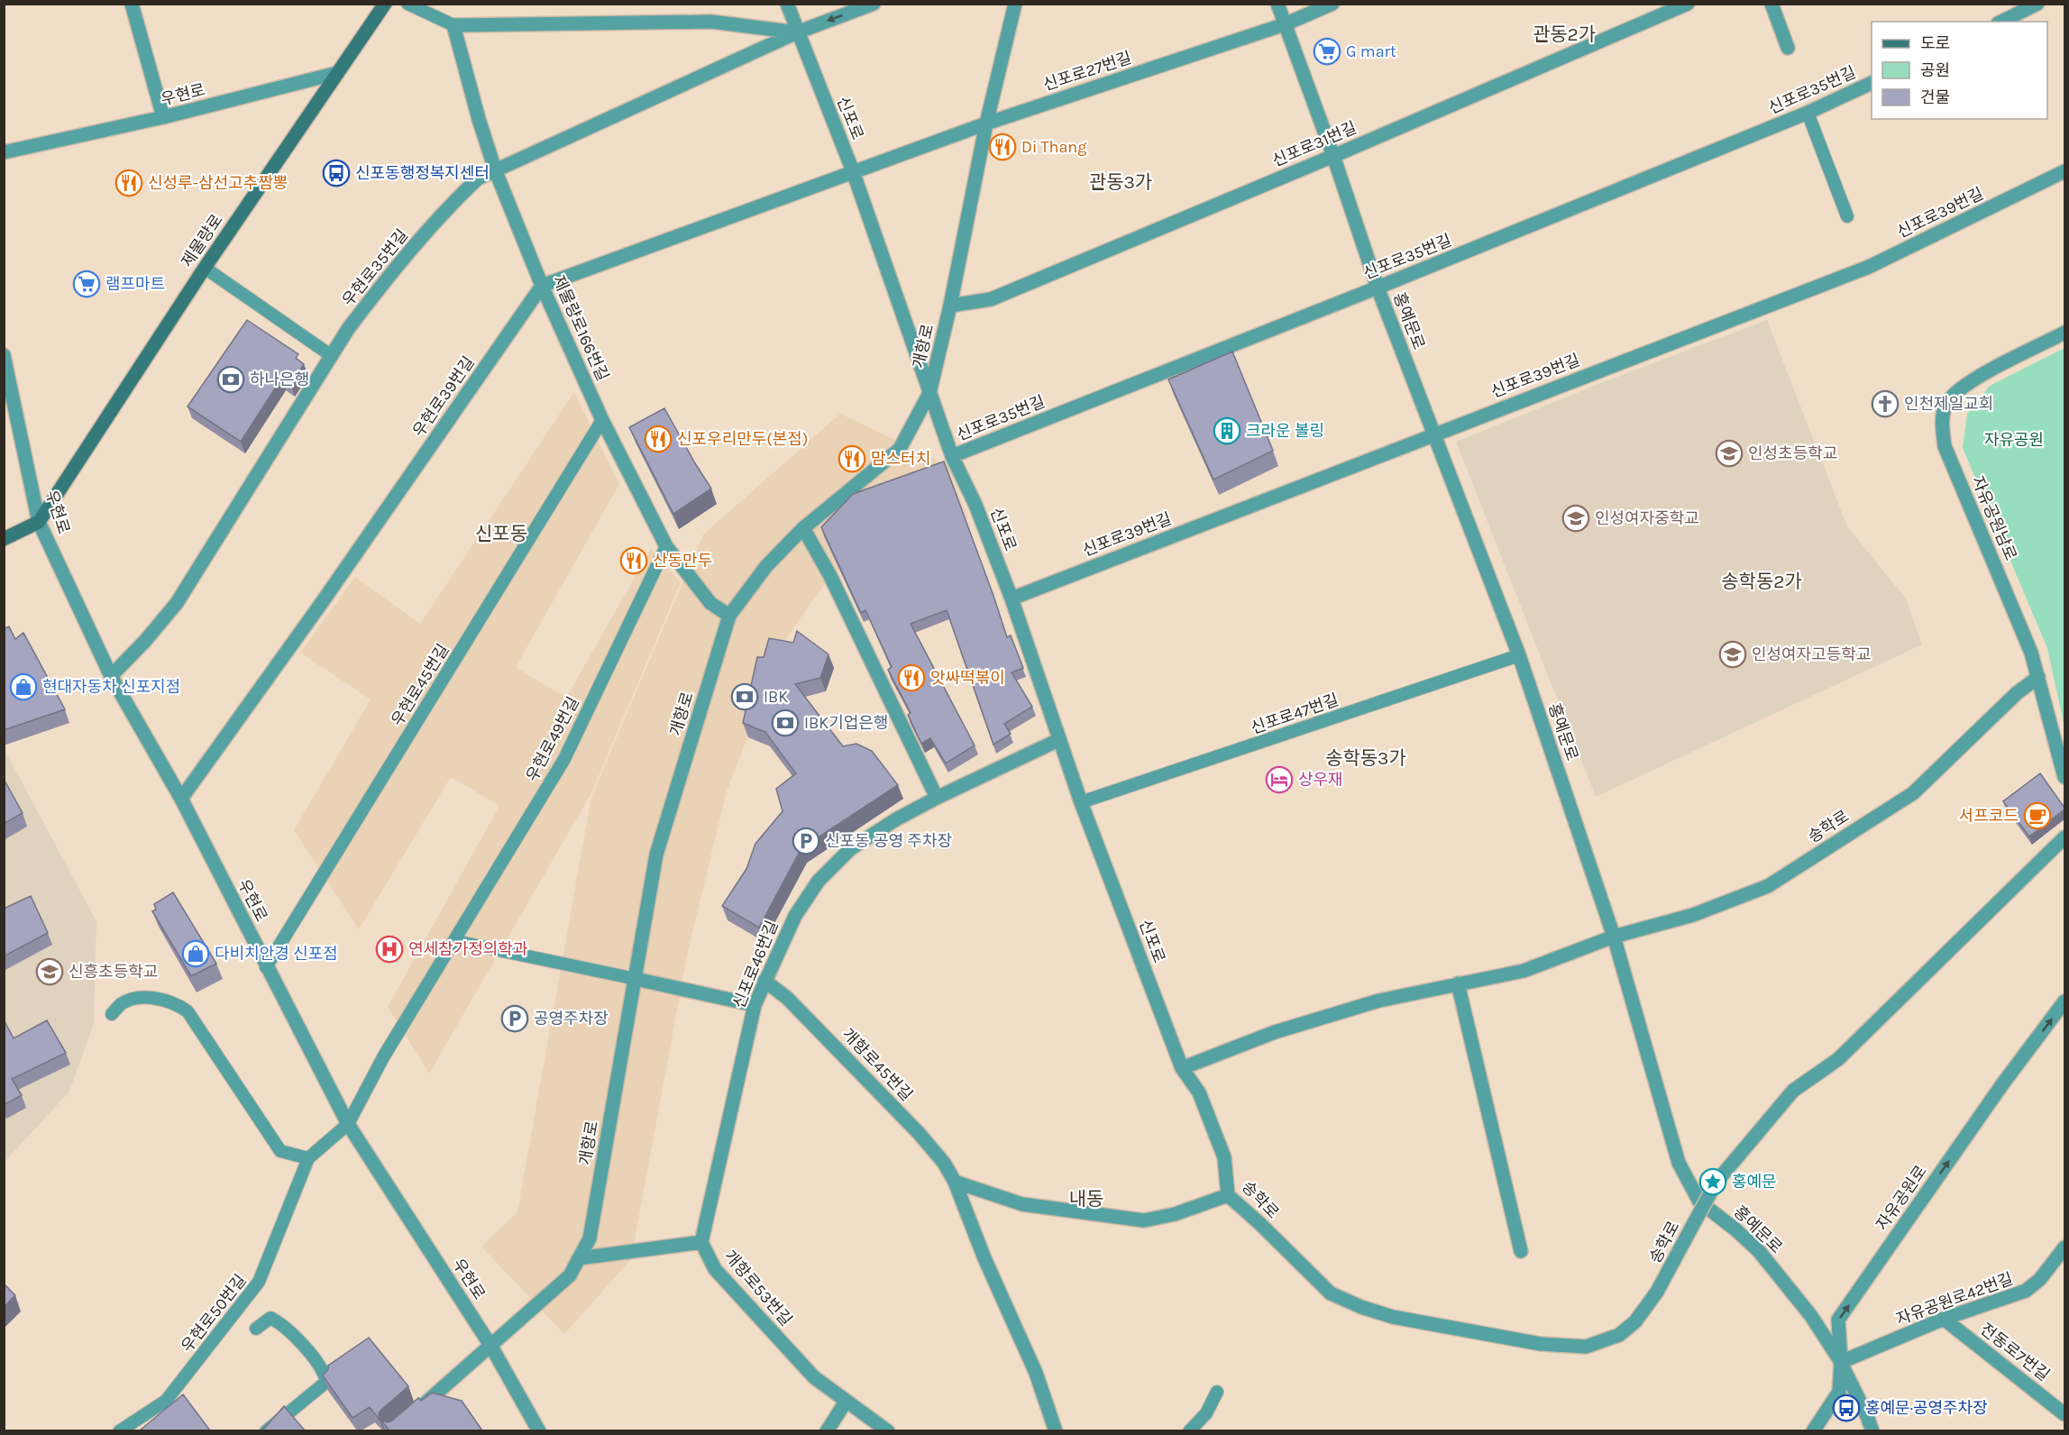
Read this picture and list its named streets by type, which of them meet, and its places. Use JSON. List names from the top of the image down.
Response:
{
  "streets": {
    "main road": ["제물량로"],
    "street": [
      "신포로27번길",
      "신포로35번길",
      "우현로",
      "신포로",
      "신포로31번길",
      "신포로39번길",
      "우현로35번길",
      "홍예문로",
      "제물량로166번길",
      "개항로",
      "우현로39번길",
      "자유공원남로",
      "송학로",
      "신포로46번길",
      "개항로45번길",
      "자유공원로",
      "개항로53번길",
      "자유공원로42번길",
      "전동로7번길"
    ],
    "lane": [
      "우현로45번길",
      "신포로47번길",
      "우현로49번길",
      "우현로50번길"
    ]
  },
  "crossings": [
    ["신포로27번길", "신포로"],
    ["신포로27번길", "홍예문로"],
    ["신포로27번길", "개항로"],
    ["신포로35번길", "신포로"],
    ["신포로35번길", "홍예문로"],
    ["우현로", "제물량로"],
    ["우현로", "우현로35번길"],
    ["우현로", "개항로"],
    ["우현로", "우현로39번길"],
    ["우현로", "우현로45번길"],
    ["우현로", "우현로49번길"],
    ["신포로", "신포로39번길"],
    ["신포로", "우현로35번길"],
    ["신포로", "개항로"],
    ["신포로", "신포로47번길"],
    ["신포로", "송학로"],
    ["신포로", "신포로46번길"],
    ["신포로31번길", "홍예문로"],
    ["신포로31번길", "개항로"],
    ["신포로39번길", "홍예문로"],
    ["우현로35번길", "제물량로166번길"],
    ["홍예문로", "신포로47번길"],
    ["홍예문로", "송학로"],
    ["홍예문로", "자유공원로"],
    ["홍예문로", "자유공원로42번길"],
    ["제물량로166번길", "개항로"],
    ["제물량로166번길", "우현로39번길"],
    ["제물량로166번길", "우현로45번길"],
    ["제물량로166번길", "우현로49번길"],
    ["자유공원남로", "송학로"],
    ["신포로46번길", "개항로45번길"],
    ["신포로46번길", "개항로53번길"],
    ["자유공원로", "자유공원로42번길"],
    ["자유공원로42번길", "전동로7번길"]
  ],
  "one_way": ["자유공원로"],
  "districts": [
    "관동2가",
    "관동3가",
    "신포동",
    "송학동2가",
    "송학동3가",
    "내동"
  ],
  "parks": ["자유공원"],
  "places": {
    "supermarket": ["G mart", "램프마트"],
    "restaurant": [
      "Di Thang",
      "신성루-삼선고추짬뽕",
      "신포우리만두(본점)",
      "맘스터치",
      "산동만두",
      "앗싸떡볶이"
    ],
    "bus stop": ["신포동행정복지센터", "홍예문·공영주차장"],
    "bank": ["하나은행", "IBK", "IBK기업은행"],
    "church": ["인천제일교회"],
    "building": ["크라운 볼링"],
    "school or university": [
      "인성초등학교",
      "인성여자중학교",
      "인성여자고등학교",
      "신흥초등학교"
    ],
    "shop": ["현대자동차 신포지점", "다비치안경 신포점"],
    "hotel": ["상우재"],
    "cafe": ["서프코드"],
    "parking": ["신포동 공영 주차장", "공영주차장"],
    "hospital": ["연세참가정의학과"],
    "place": ["홍예문"]
  },
  "legend": ["도로", "공원", "건물"]
}
